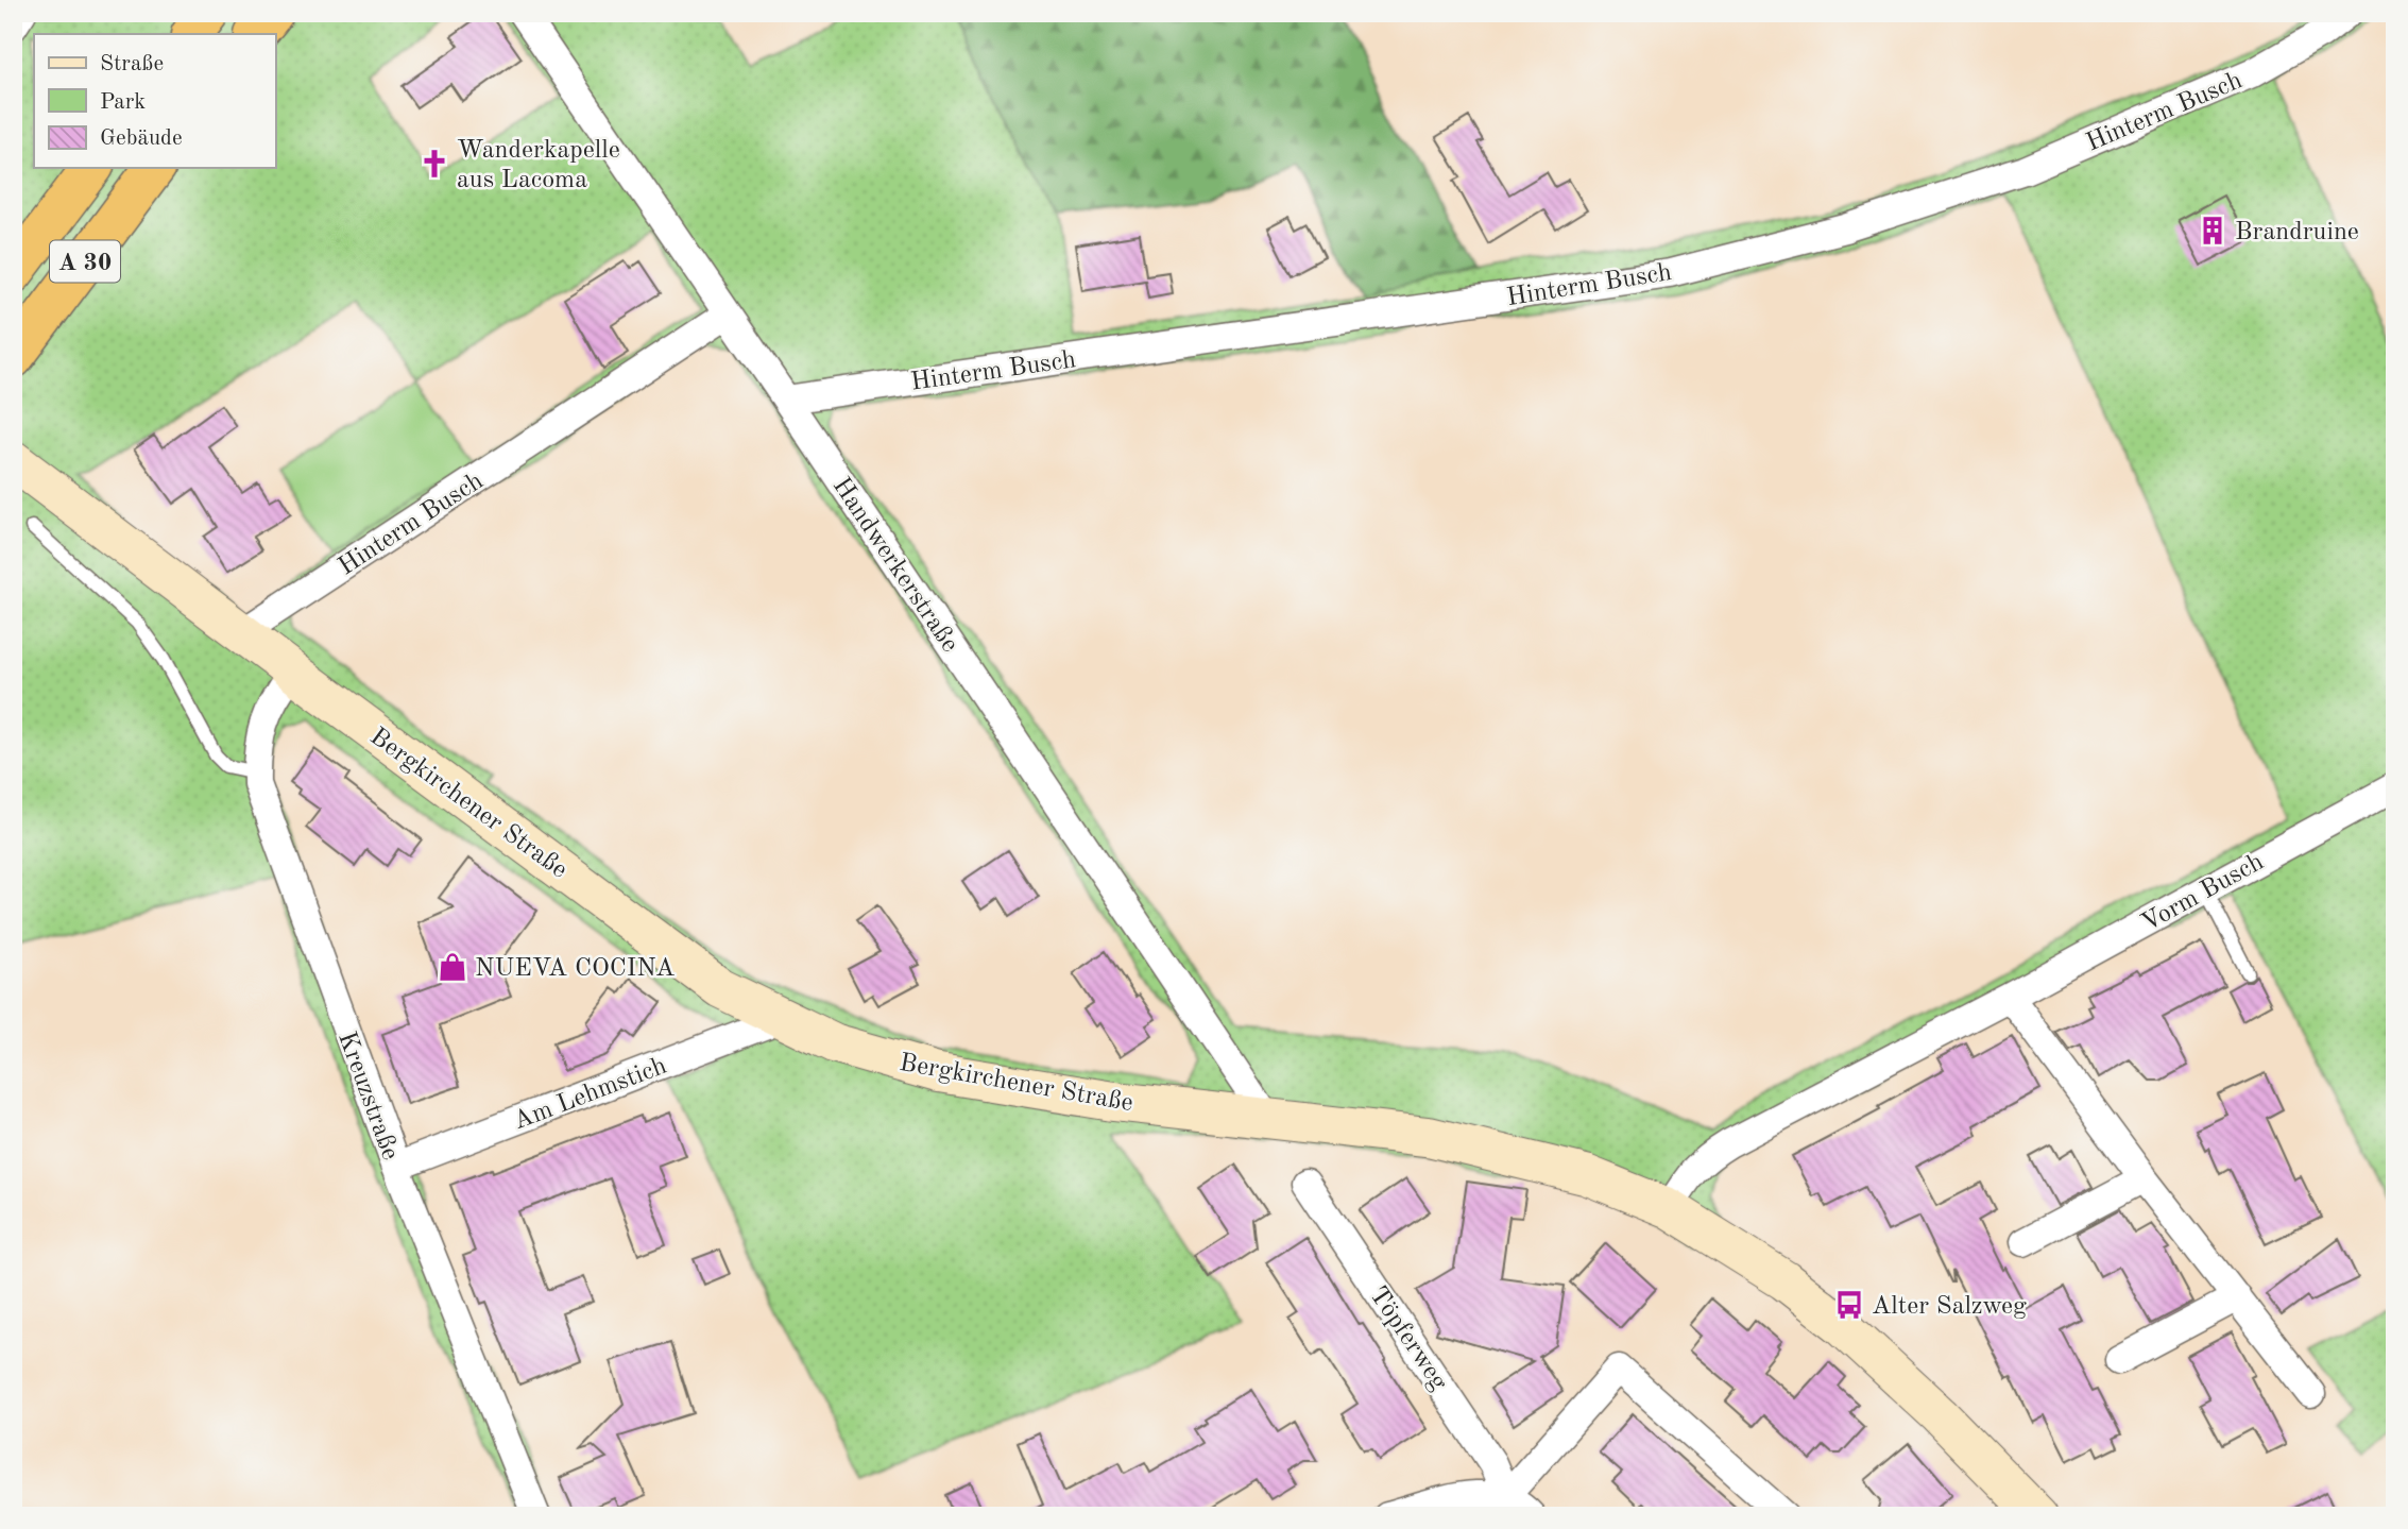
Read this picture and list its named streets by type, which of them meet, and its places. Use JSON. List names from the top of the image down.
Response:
{
  "streets": {
    "highway": ["A 30"],
    "street": [
      "Hinterm Busch",
      "Handwerkerstraße",
      "Bergkirchener Straße",
      "Vorm Busch",
      "Am Lehmstich",
      "Kreuzstraße",
      "Töpferweg"
    ]
  },
  "crossings": [
    ["Hinterm Busch", "Handwerkerstraße"],
    ["Hinterm Busch", "Bergkirchener Straße"],
    ["Handwerkerstraße", "Bergkirchener Straße"],
    ["Bergkirchener Straße", "Vorm Busch"],
    ["Bergkirchener Straße", "Am Lehmstich"],
    ["Bergkirchener Straße", "Kreuzstraße"],
    ["Am Lehmstich", "Kreuzstraße"]
  ],
  "places": {
    "church": ["Wanderkapelle aus Lacoma"],
    "building": ["Brandruine"],
    "shop": ["NUEVA COCINA"],
    "bus stop": ["Alter Salzweg"]
  },
  "legend": ["Straße", "Park", "Gebäude"]
}
